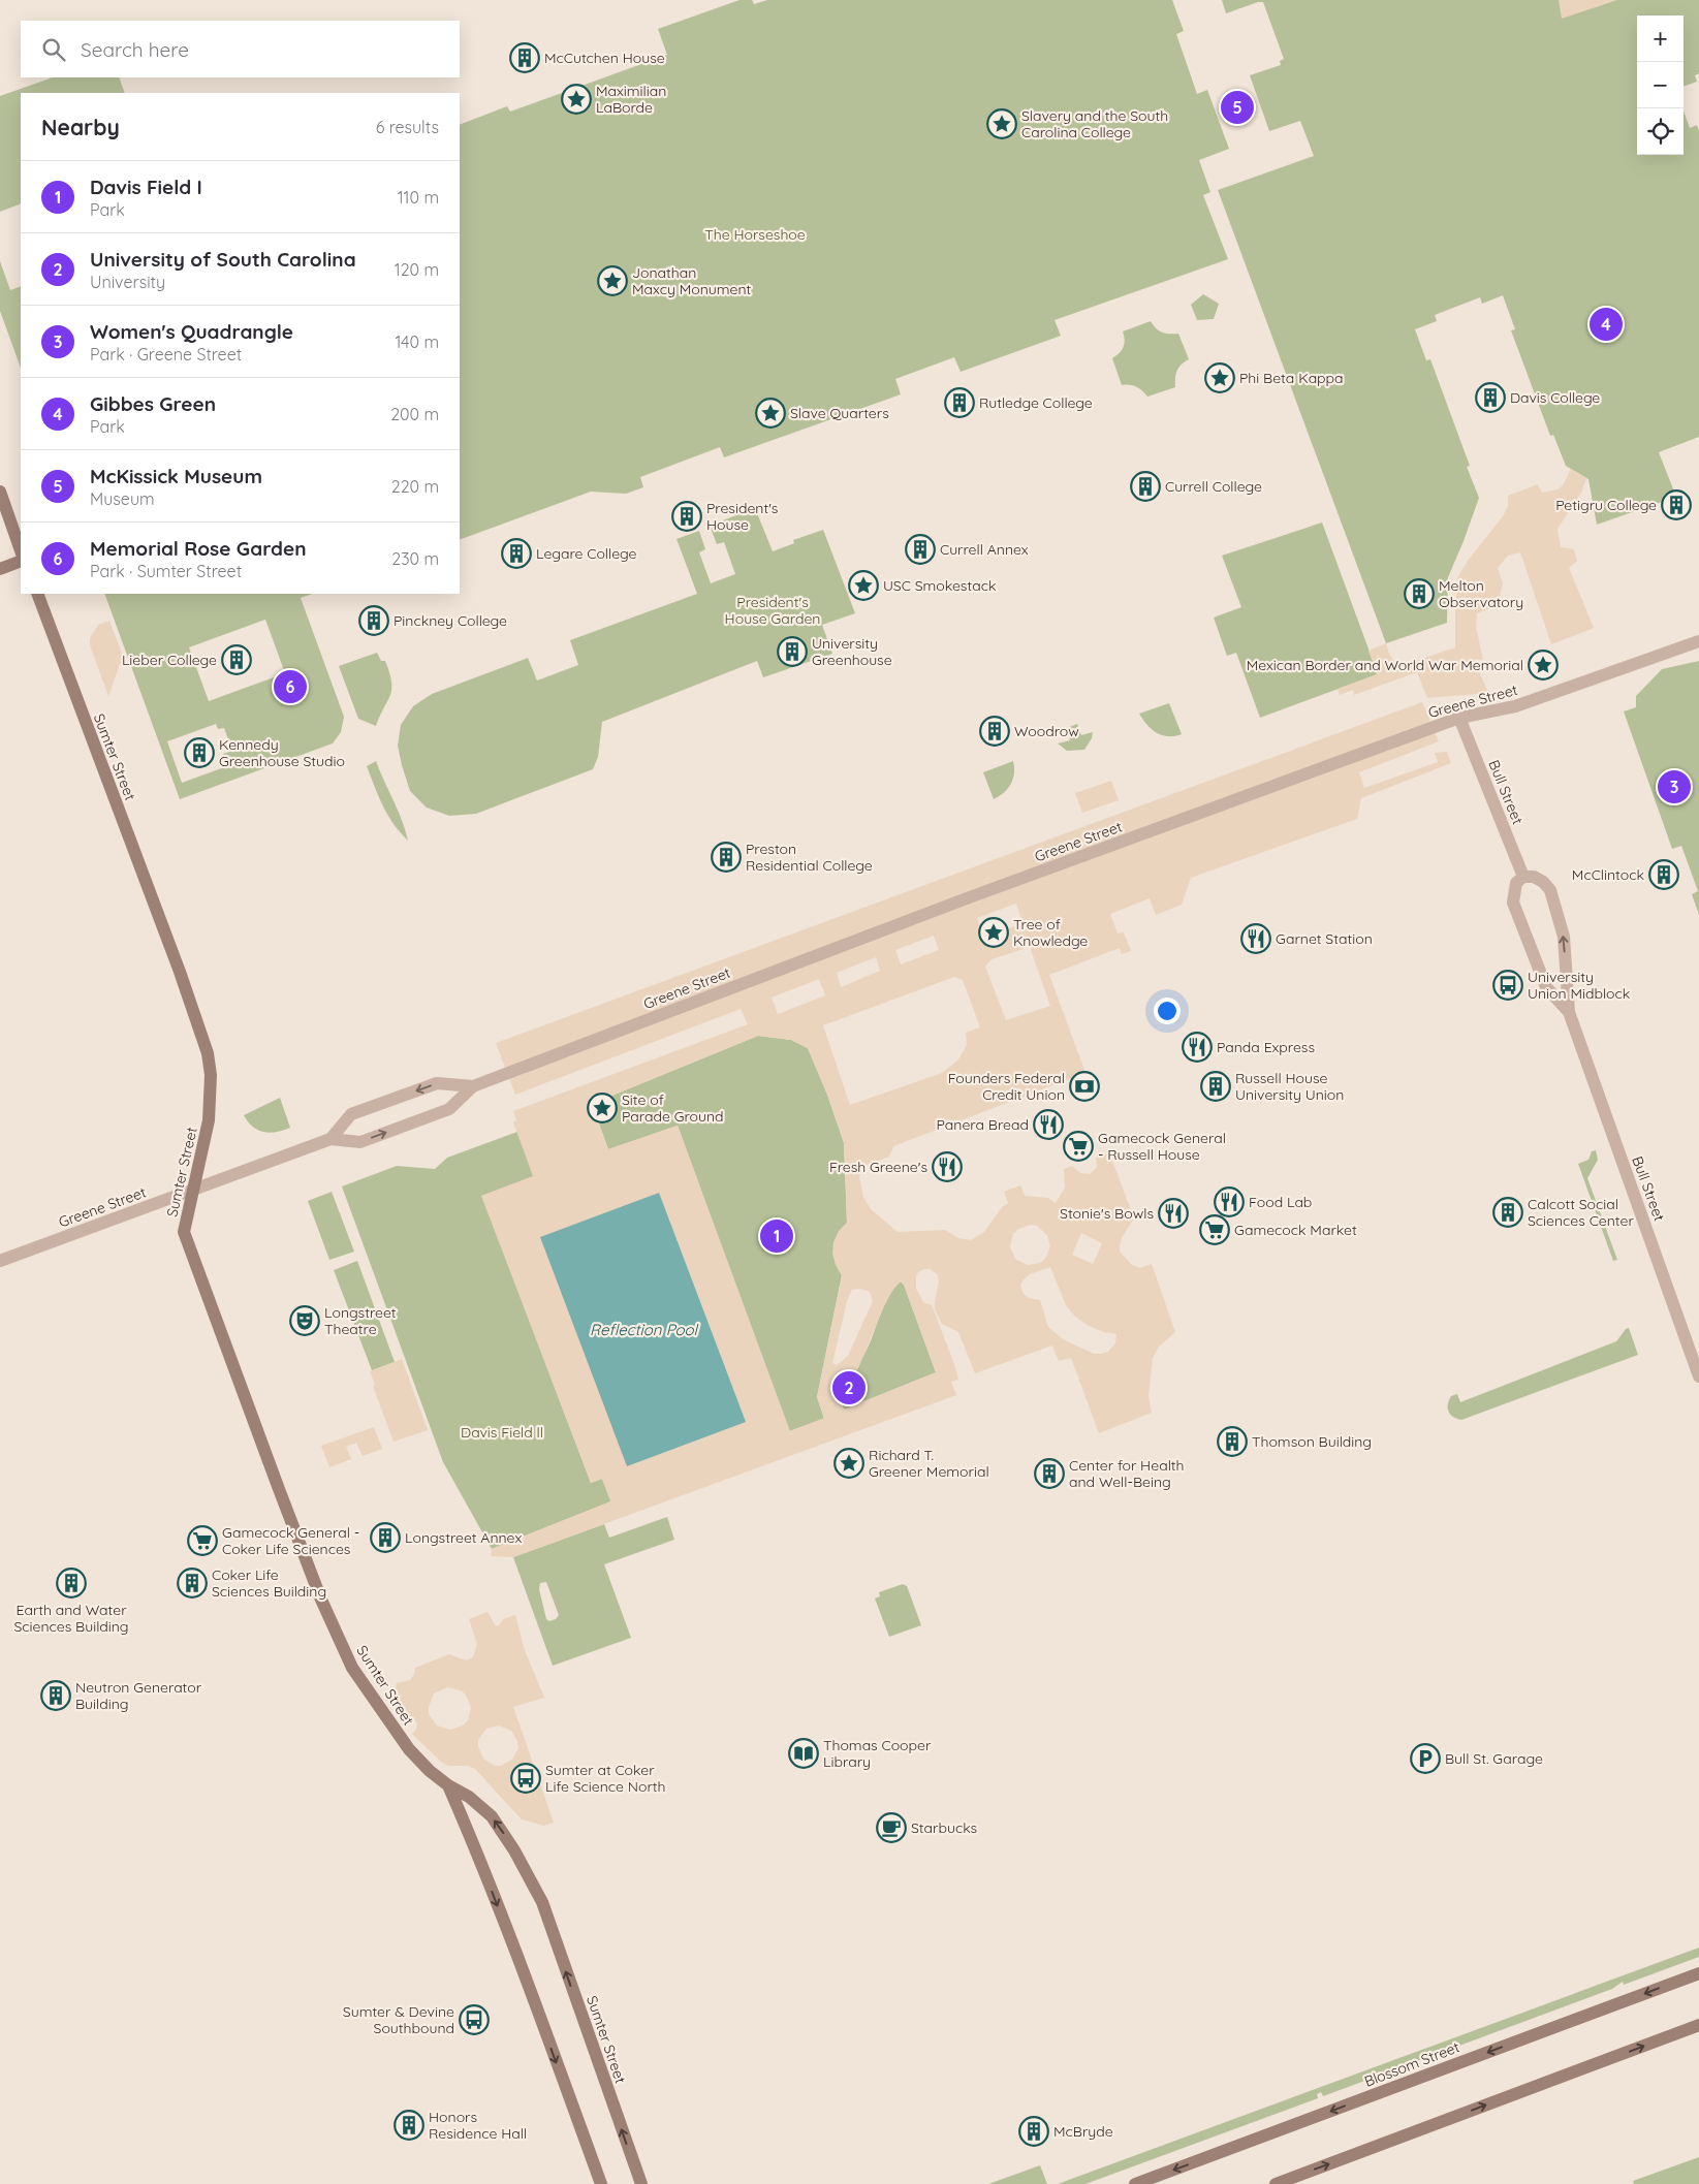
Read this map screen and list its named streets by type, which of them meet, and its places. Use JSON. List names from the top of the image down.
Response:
{
  "streets": {
    "street": [
      "Greene Street",
      "Sumter Street",
      "Bull Street",
      "Blossom Street"
    ]
  },
  "crossings": [
    ["Greene Street", "Sumter Street"],
    ["Greene Street", "Bull Street"]
  ],
  "water": ["Reflection Pool"],
  "parks": ["The Horseshoe", "President's House Garden", "Davis Field ll"],
  "places": {
    "building": [
      "McCutchen House",
      "Davis College",
      "Rutledge College",
      "Currell College",
      "Petigru College",
      "President's House",
      "Currell Annex",
      "Legare College",
      "Melton Observatory",
      "Pinckney College",
      "University Greenhouse",
      "Lieber College",
      "Woodrow",
      "Kennedy Greenhouse Studio",
      "Preston Residential College",
      "McClintock",
      "Russell House University Union",
      "Calcott Social Sciences Center",
      "Thomson Building",
      "Center for Health and Well-Being",
      "Longstreet Annex",
      "Earth and Water Sciences Building",
      "Coker Life Sciences Building",
      "Neutron Generator Building",
      "Honors Residence Hall",
      "McBryde"
    ],
    "place": [
      "Maximilian LaBorde",
      "Slavery and the South Carolina College",
      "Jonathan Maxcy Monument",
      "Phi Beta Kappa",
      "Slave Quarters",
      "USC Smokestack",
      "Mexican Border and World War Memorial",
      "Tree of Knowledge",
      "Site of Parade Ground",
      "Richard T. Greener Memorial"
    ],
    "restaurant": [
      "Garnet Station",
      "Panda Express",
      "Panera Bread",
      "Fresh Greene's",
      "Food Lab",
      "Stonie's Bowls"
    ],
    "bus stop": ["University Union Midblock", "Sumter at Coker Life Science North", "Sumter & Devine Southbound"],
    "bank": ["Founders Federal Credit Union"],
    "supermarket": ["Gamecock General - Russell House", "Gamecock Market", "Gamecock General - Coker Life Sciences"],
    "theatre": ["Longstreet Theatre"],
    "library": ["Thomas Cooper Library"],
    "parking": ["Bull St. Garage"],
    "cafe": ["Starbucks"]
  },
  "page": {
    "map_buttons": ["+", "−"],
    "search": "Search here",
    "pins": [
      "5",
      "4",
      "6",
      "3",
      "1",
      "2"
    ],
    "heading": ["Nearby", "6 results"],
    "list": [
      {
        "mark": "1",
        "name": "Davis Field I",
        "note": "Park",
        "value": "110 m"
      },
      {
        "mark": "2",
        "name": "University of South Carolina",
        "note": "University",
        "value": "120 m"
      },
      {
        "mark": "3",
        "name": "Women's Quadrangle",
        "note": "Park · Greene Street",
        "value": "140 m"
      },
      {
        "mark": "4",
        "name": "Gibbes Green",
        "note": "Park",
        "value": "200 m"
      },
      {
        "mark": "5",
        "name": "McKissick Museum",
        "note": "Museum",
        "value": "220 m"
      },
      {
        "mark": "6",
        "name": "Memorial Rose Garden",
        "note": "Park · Sumter Street",
        "value": "230 m"
      }
    ]
  }
}
